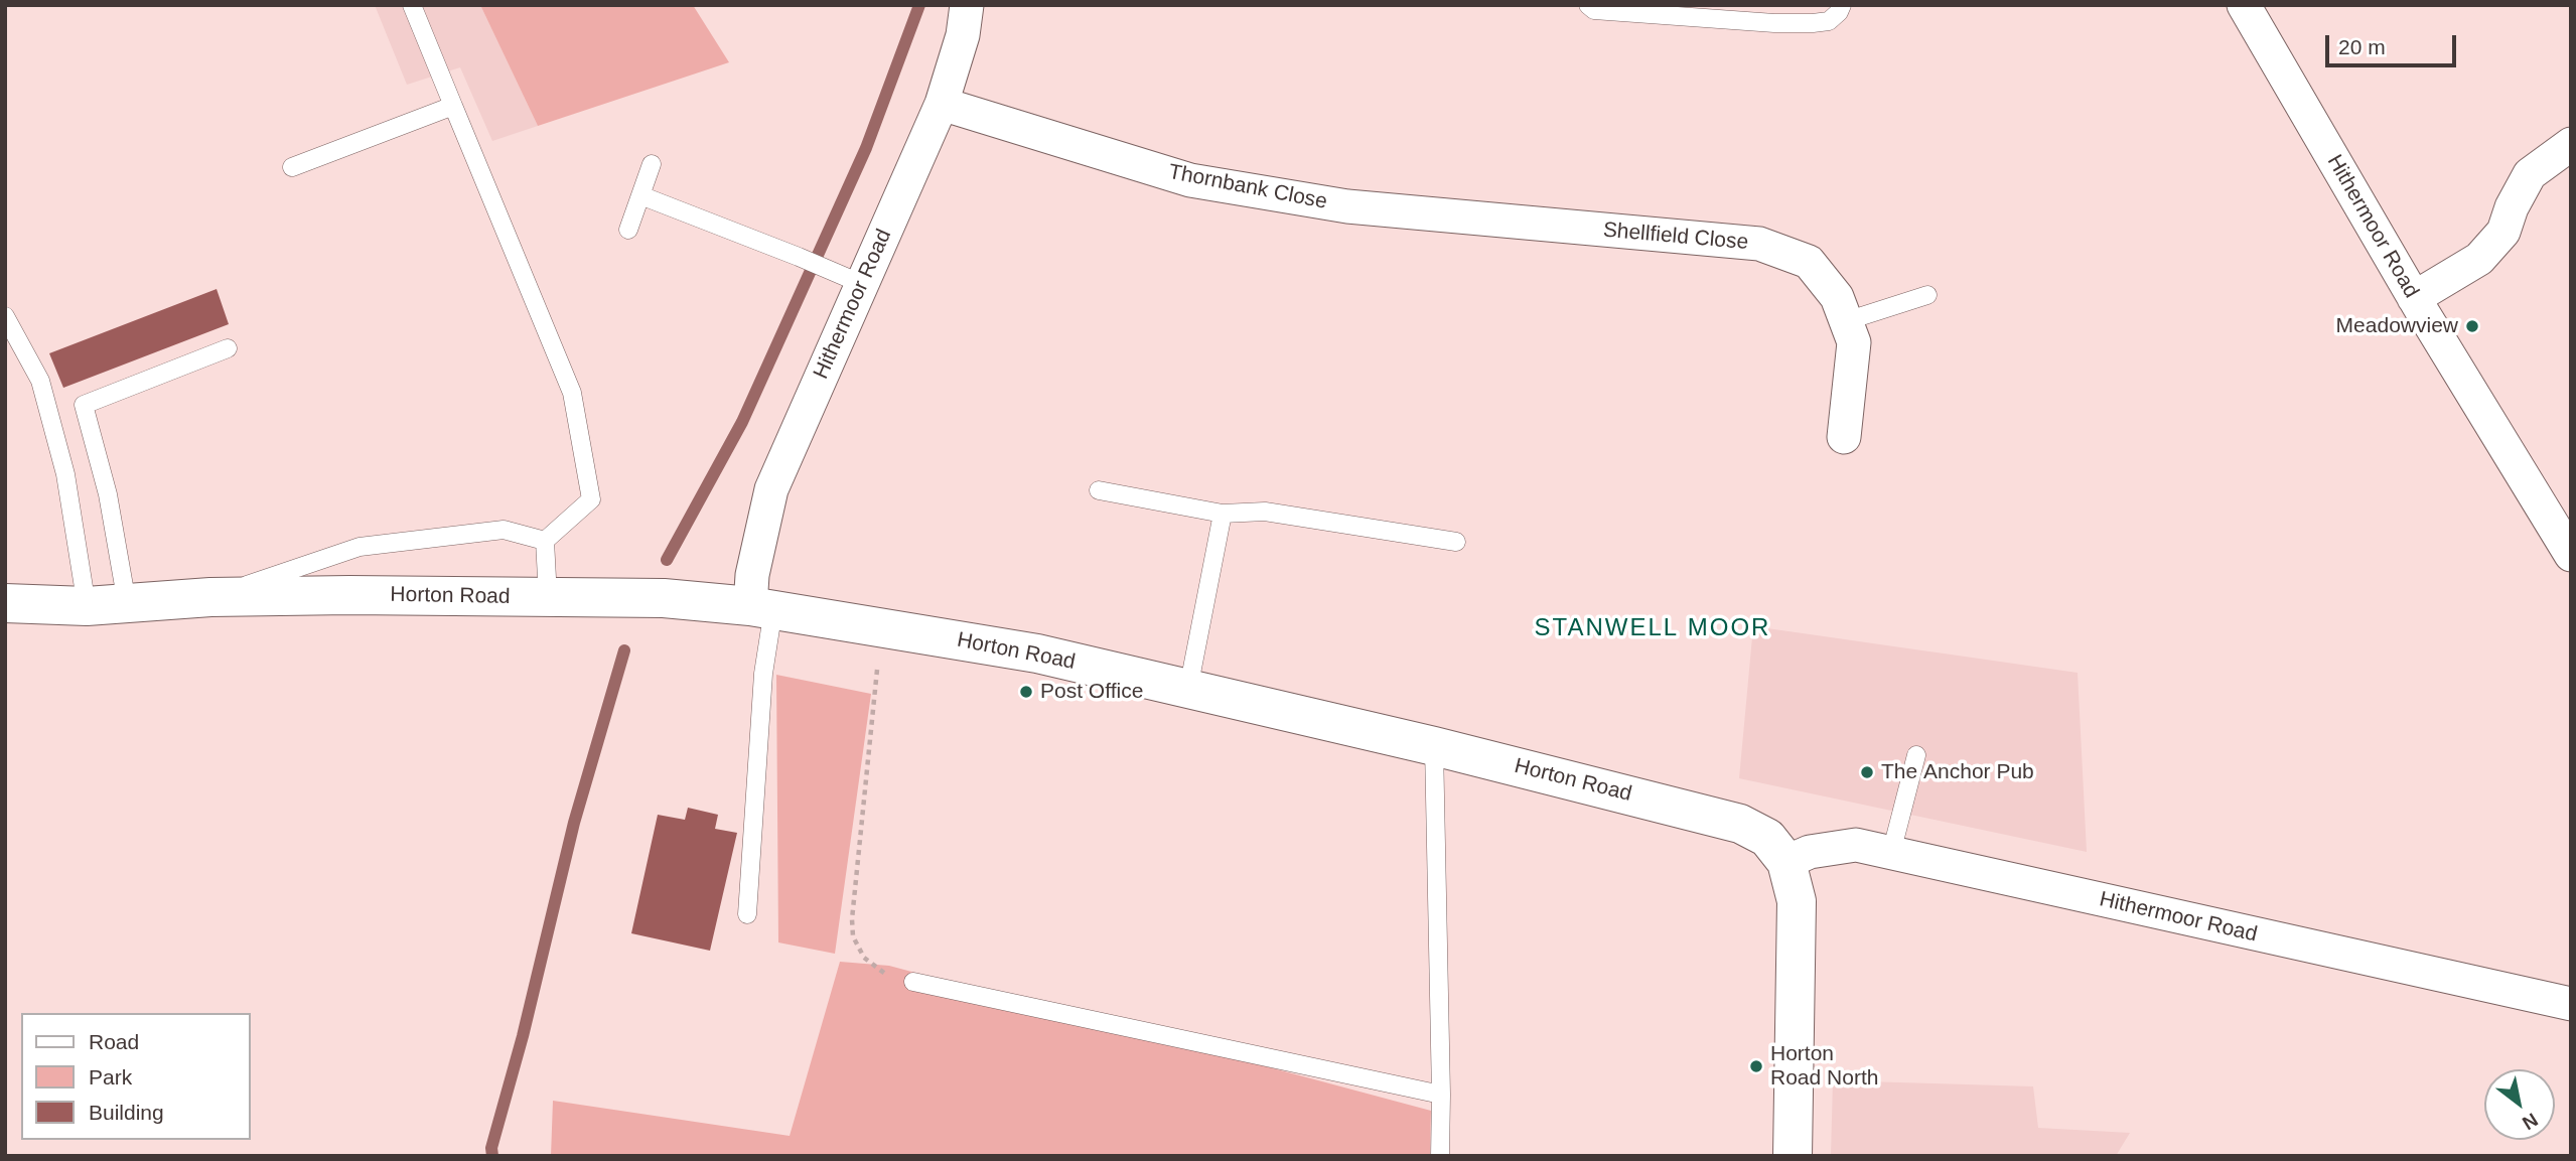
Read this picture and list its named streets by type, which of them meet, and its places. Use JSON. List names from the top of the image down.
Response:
{
  "streets": {
    "street": [
      "Thornbank Close",
      "Hithermoor Road",
      "Shellfield Close",
      "Horton Road"
    ]
  },
  "crossings": [
    ["Thornbank Close", "Hithermoor Road"],
    ["Thornbank Close", "Shellfield Close"],
    ["Hithermoor Road", "Horton Road"]
  ],
  "districts": ["STANWELL MOOR"],
  "places": [
    "Meadowview",
    "Post Office",
    "The Anchor Pub",
    "Horton Road North"
  ],
  "legend": ["Road", "Park", "Building"],
  "scale_bar": "20 m",
  "north": "bottom right"
}
